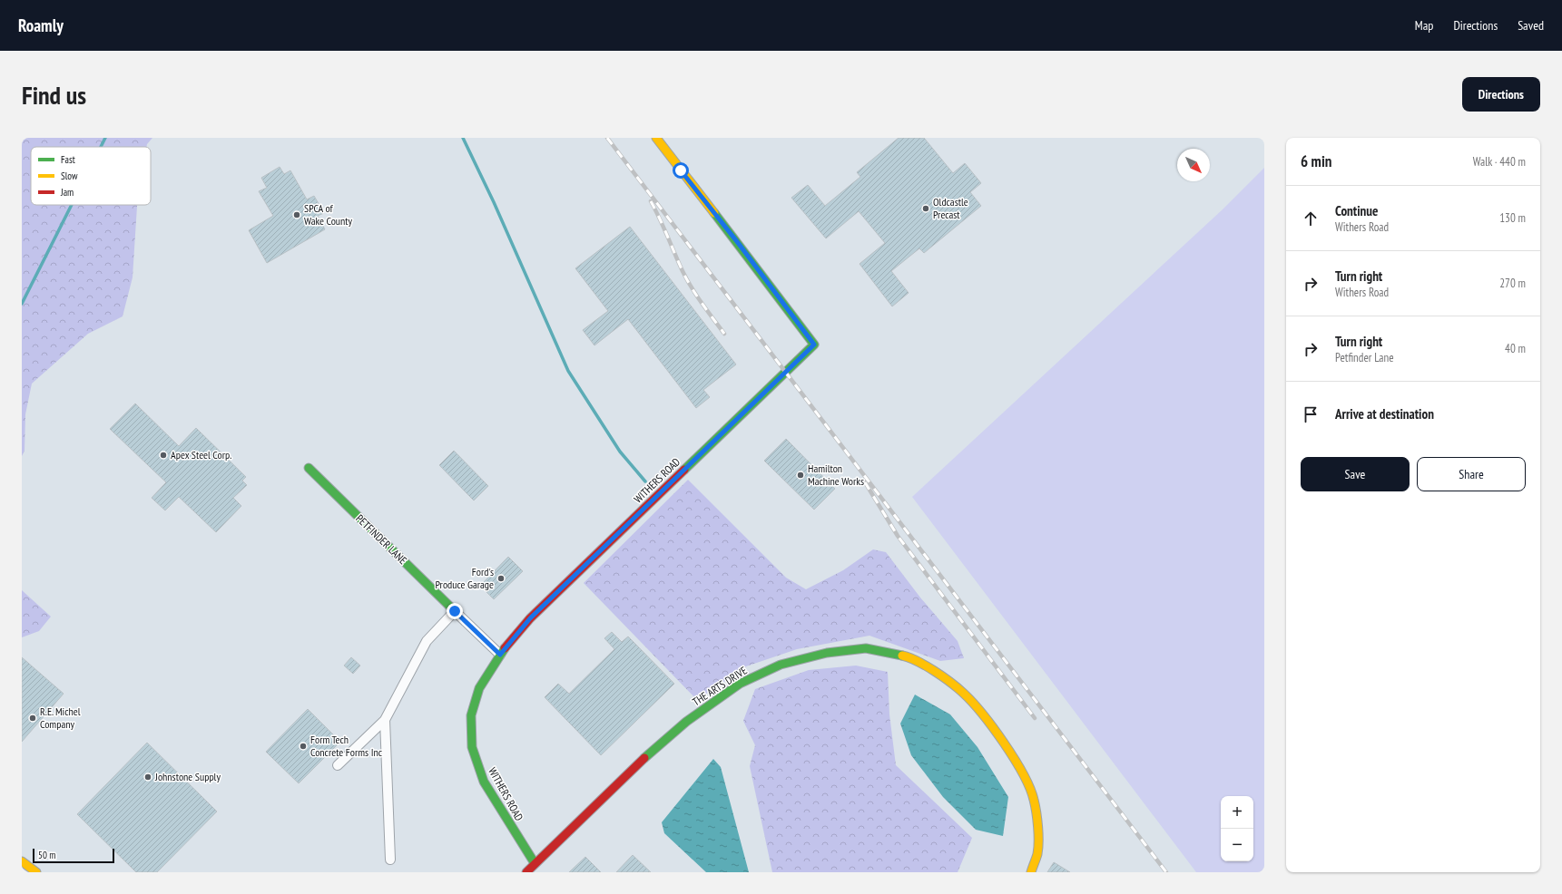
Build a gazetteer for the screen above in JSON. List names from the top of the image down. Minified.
{"streets":{"street":["WITHERS ROAD","PETFINDER LANE","THE ARTS DRIVE"]},"crossings":[["WITHERS ROAD","PETFINDER LANE"],["WITHERS ROAD","THE ARTS DRIVE"]],"places":["Oldcastle Precast","SPCA of Wake County","Apex Steel Corp.","Hamilton Machine Works","Ford's Produce Garage","R.E. Michel Company","Form Tech Concrete Forms Inc","Johnstone Supply"],"legend":["Fast","Slow","Jam"],"scale_bar":"50 m","north":"bottom right","page":{"header":"Roamly","nav":["Map","Directions","Saved"],"buttons":["Directions",["Save","Share"]],"title":"Find us","heading":["6 min","Walk · 440 m"],"list":[["Continue","Withers Road","130 m"],["Turn right","Withers Road","270 m"],["Turn right","Petfinder Lane","40 m"],"Arrive at destination"],"map_buttons":["+","−"],"scale":"50 m"}}
